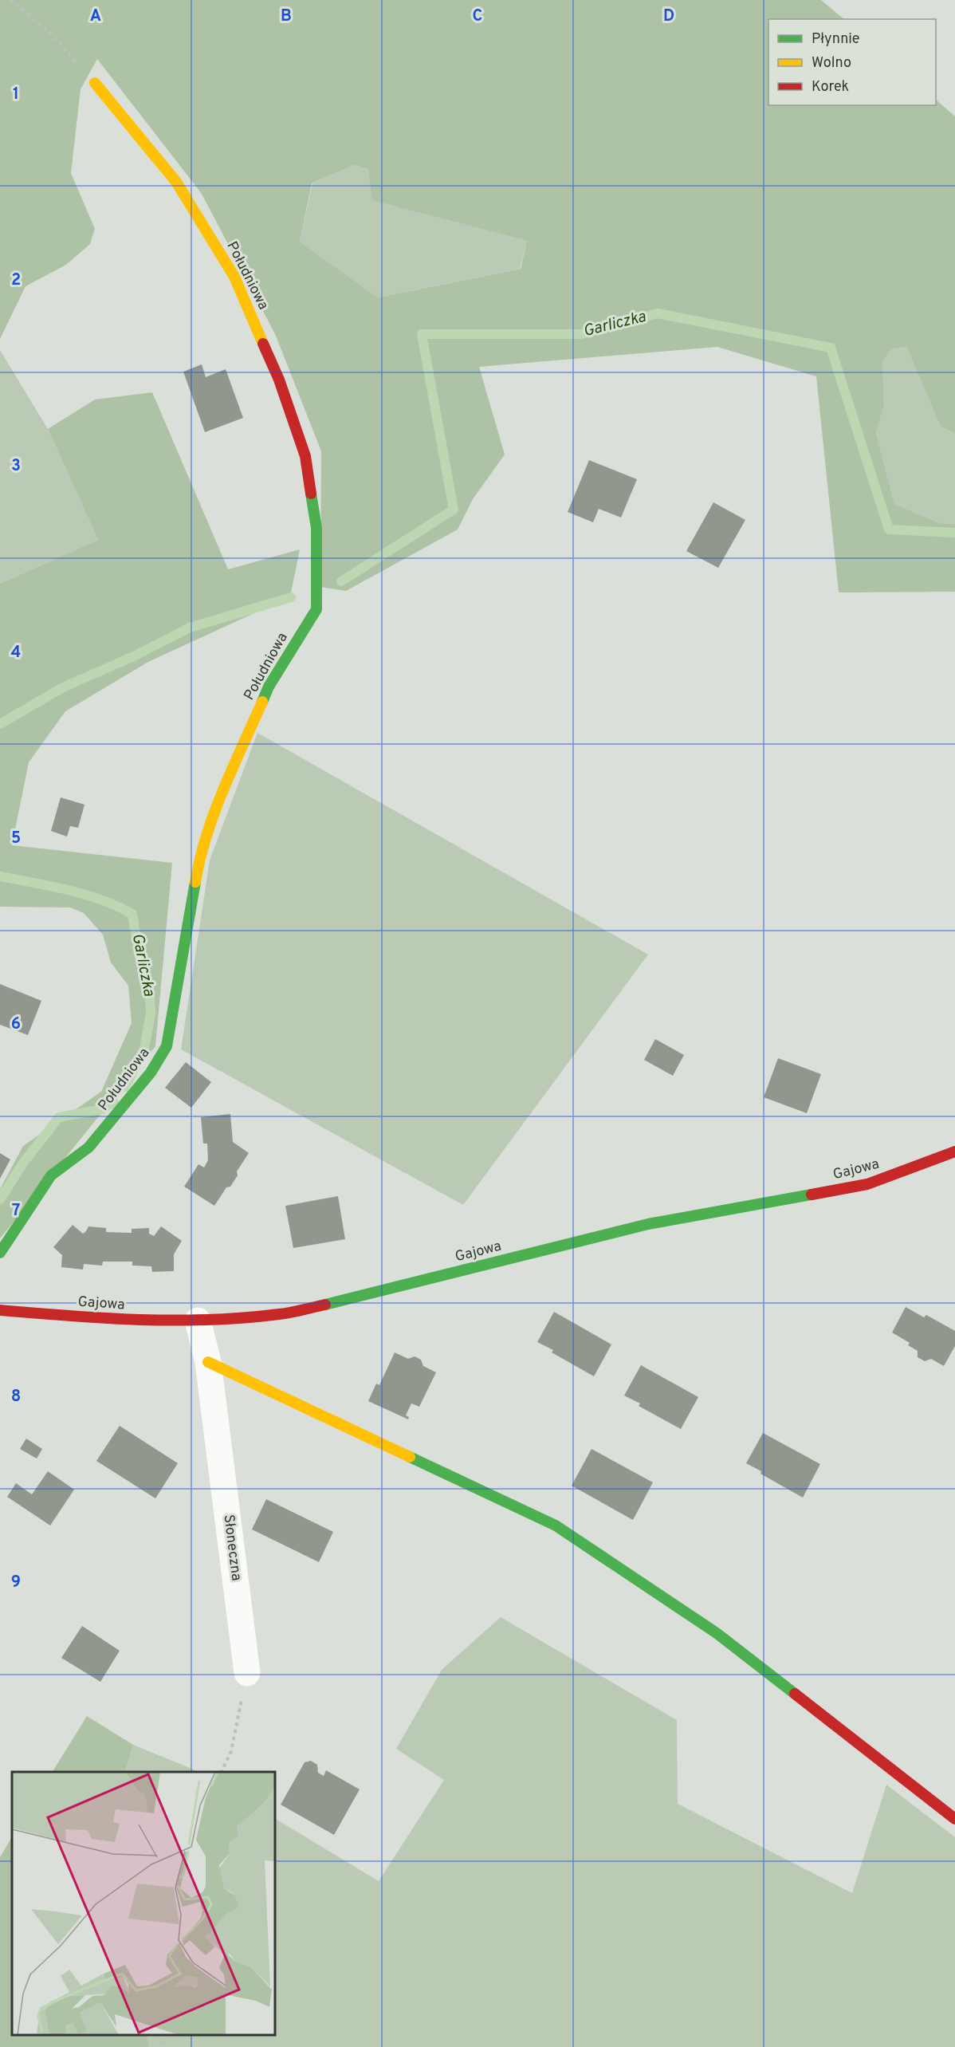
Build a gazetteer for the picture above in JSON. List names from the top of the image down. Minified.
{"streets":{"street":["Południowa","Gajowa","Słoneczna"]},"crossings":[["Gajowa","Słoneczna"]],"water":["Garliczka"],"legend":["Płynnie","Wolno","Korek"],"grid":{"columns":["A","B","C","D"],"rows":["1","2","3","4","5","6","7","8","9"]}}
